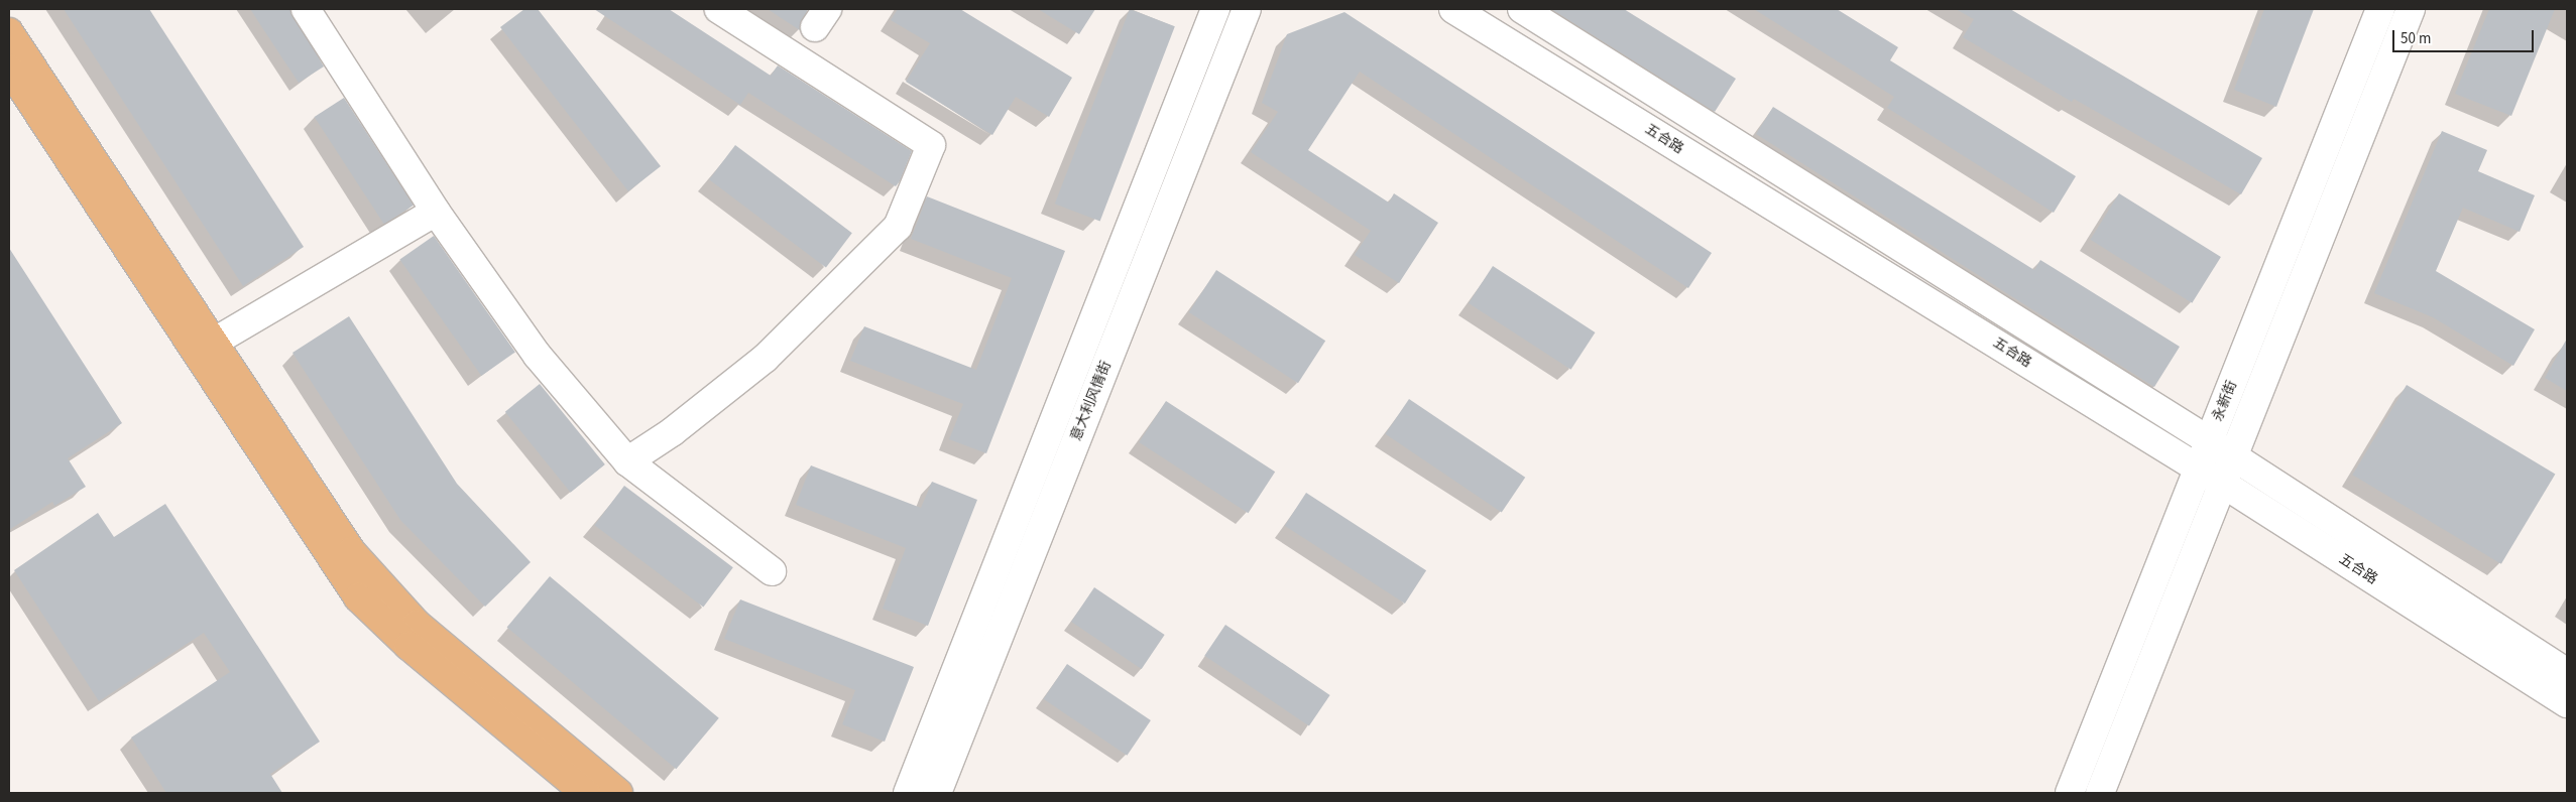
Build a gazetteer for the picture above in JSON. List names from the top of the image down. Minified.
{"streets":{"street":["五合路","意大利风情街","永新街"]},"crossings":[["五合路","永新街"]],"scale_bar":"50 m"}
